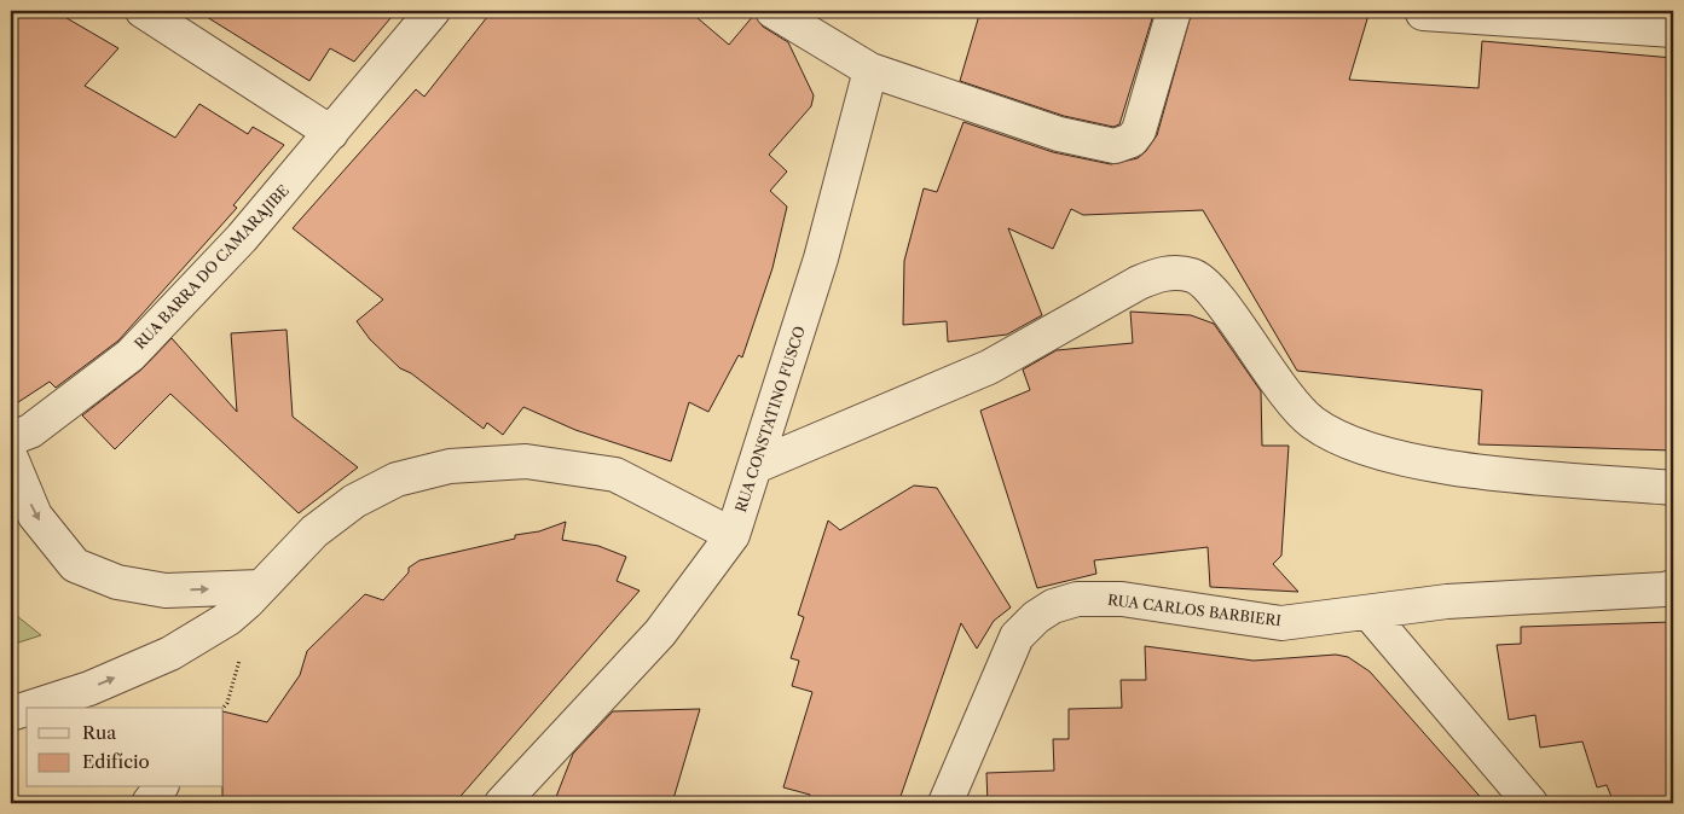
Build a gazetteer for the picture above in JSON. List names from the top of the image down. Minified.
{"streets":{"street":["RUA BARRA DO CAMARAJIBE","RUA CONSTATINO FUSCO","RUA CARLOS BARBIERI"]},"legend":["Rua","Edifício"]}
